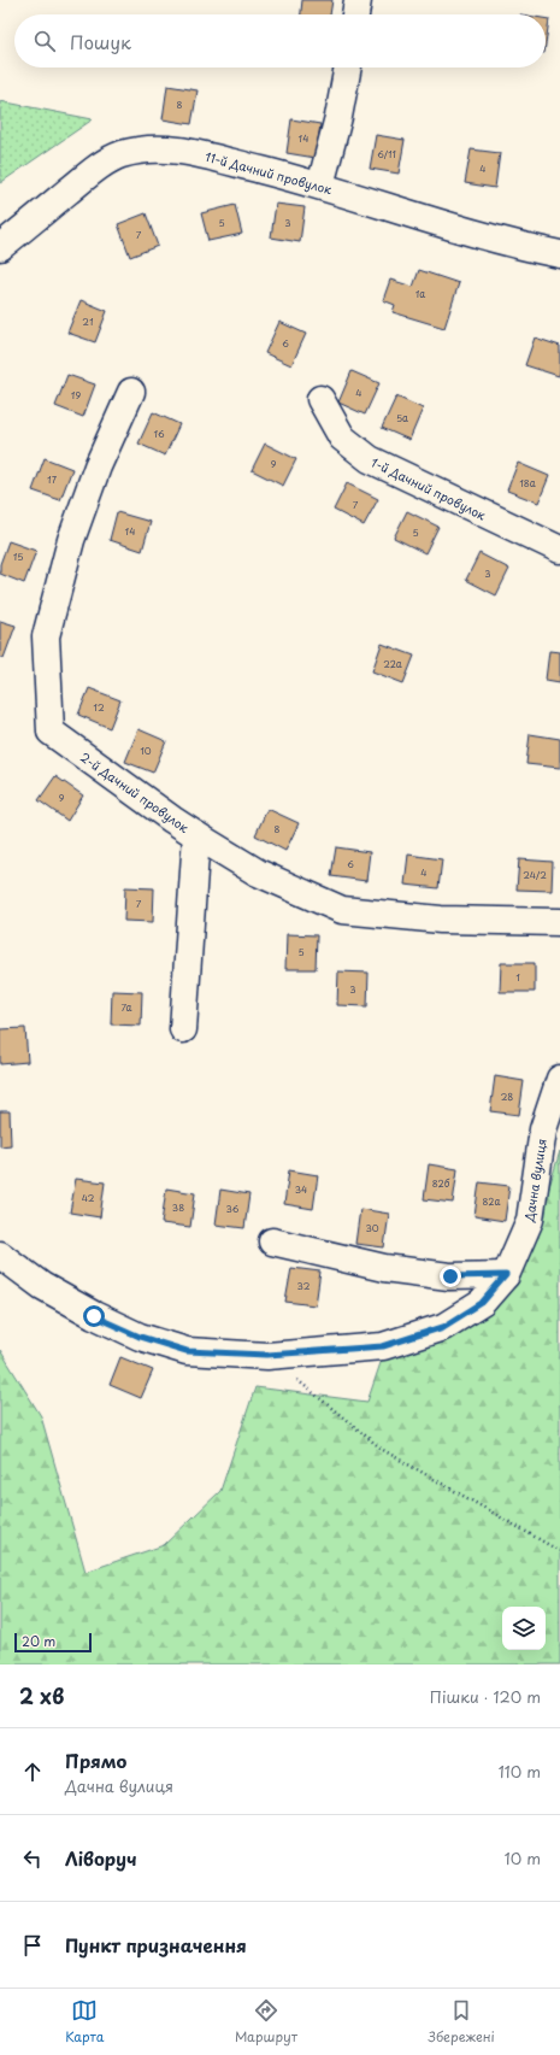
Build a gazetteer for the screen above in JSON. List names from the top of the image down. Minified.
{"streets":{"street":["11-й Дачний провулок","1-й Дачний провулок","2-й Дачний провулок","Дачна вулиця"]},"house_numbers":["8","14","6/11","4","5","3","7","1а","21","6","4","19","5а","16","9","17","18а","7","14","5","15","3","22а","12","10","9","8","6","4","24/2","7","5","1","3","7а","28","82б","34","42","82а","38","36","30","32"],"scale_bar":"20 m","page":{"search":"Пошук","scale":"20 m","heading":["2 хв","Пішки · 120 m"],"list":[["Прямо","Дачна вулиця","110 m"],["Ліворуч","10 m"],"Пункт призначення"],"nav":["Карта","Маршрут","Збережені"]}}
